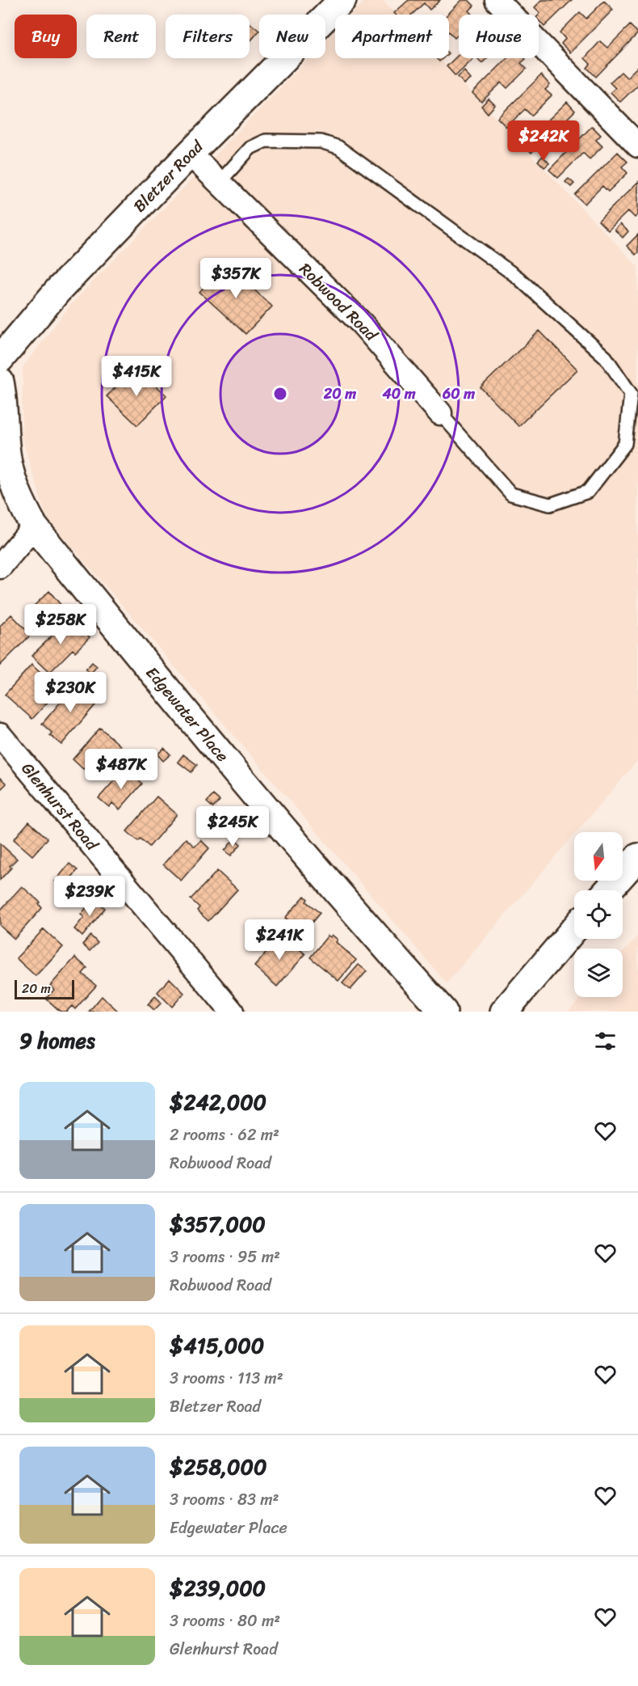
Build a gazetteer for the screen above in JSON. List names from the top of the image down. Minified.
{"streets":{"street":["Bletzer Road","Robwood Road","Edgewater Place","Glenhurst Road"]},"crossings":[["Bletzer Road","Robwood Road"]],"scale_bar":"20 m","north":"bottom","page":{"chip":["Buy","Rent","Filters","New","Apartment","House"],"price":["$242K","$357K","$415K","$258K","$230K","$487K","$245K","$239K","$241K"],"scale":"20 m","heading":"9 homes","list":[{"name":"$242,000","note":"2 rooms · 62 m² · Robwood Road"},{"name":"$357,000","note":"3 rooms · 95 m² · Robwood Road"},{"name":"$415,000","note":"3 rooms · 113 m² · Bletzer Road"},{"name":"$258,000","note":"3 rooms · 83 m² · Edgewater Place"},{"name":"$239,000","note":"3 rooms · 80 m² · Glenhurst Road"}]},"rings":["20 m","40 m","60 m"]}
